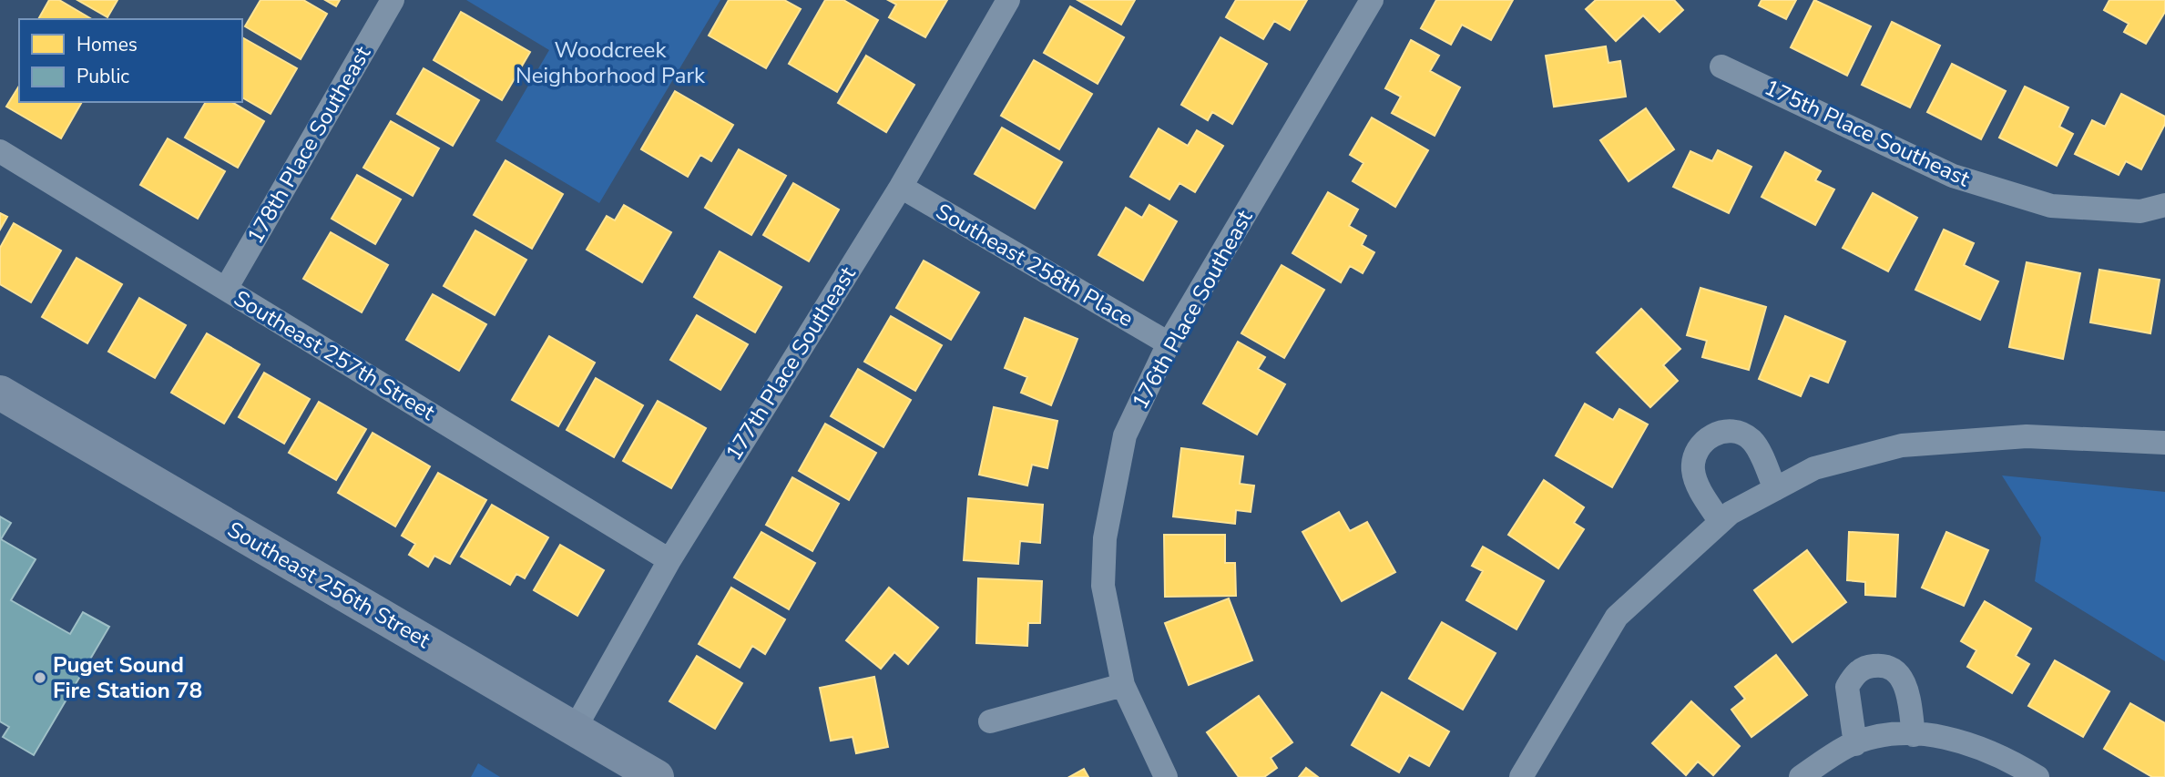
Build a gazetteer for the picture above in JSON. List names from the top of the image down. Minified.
{"streets":{"main road":["Southeast 256th Street"],"street":["175th Place Southeast","178th Place Southeast","Southeast 258th Place","176th Place Southeast","Southeast 257th Street","177th Place Southeast"]},"crossings":[["178th Place Southeast","Southeast 257th Street"],["Southeast 258th Place","176th Place Southeast"],["Southeast 258th Place","177th Place Southeast"],["Southeast 257th Street","177th Place Southeast"],["177th Place Southeast","Southeast 256th Street"]],"parks":["Woodcreek Neighborhood Park"],"places":["Puget Sound Fire Station 78"],"legend":["Homes","Public"]}
